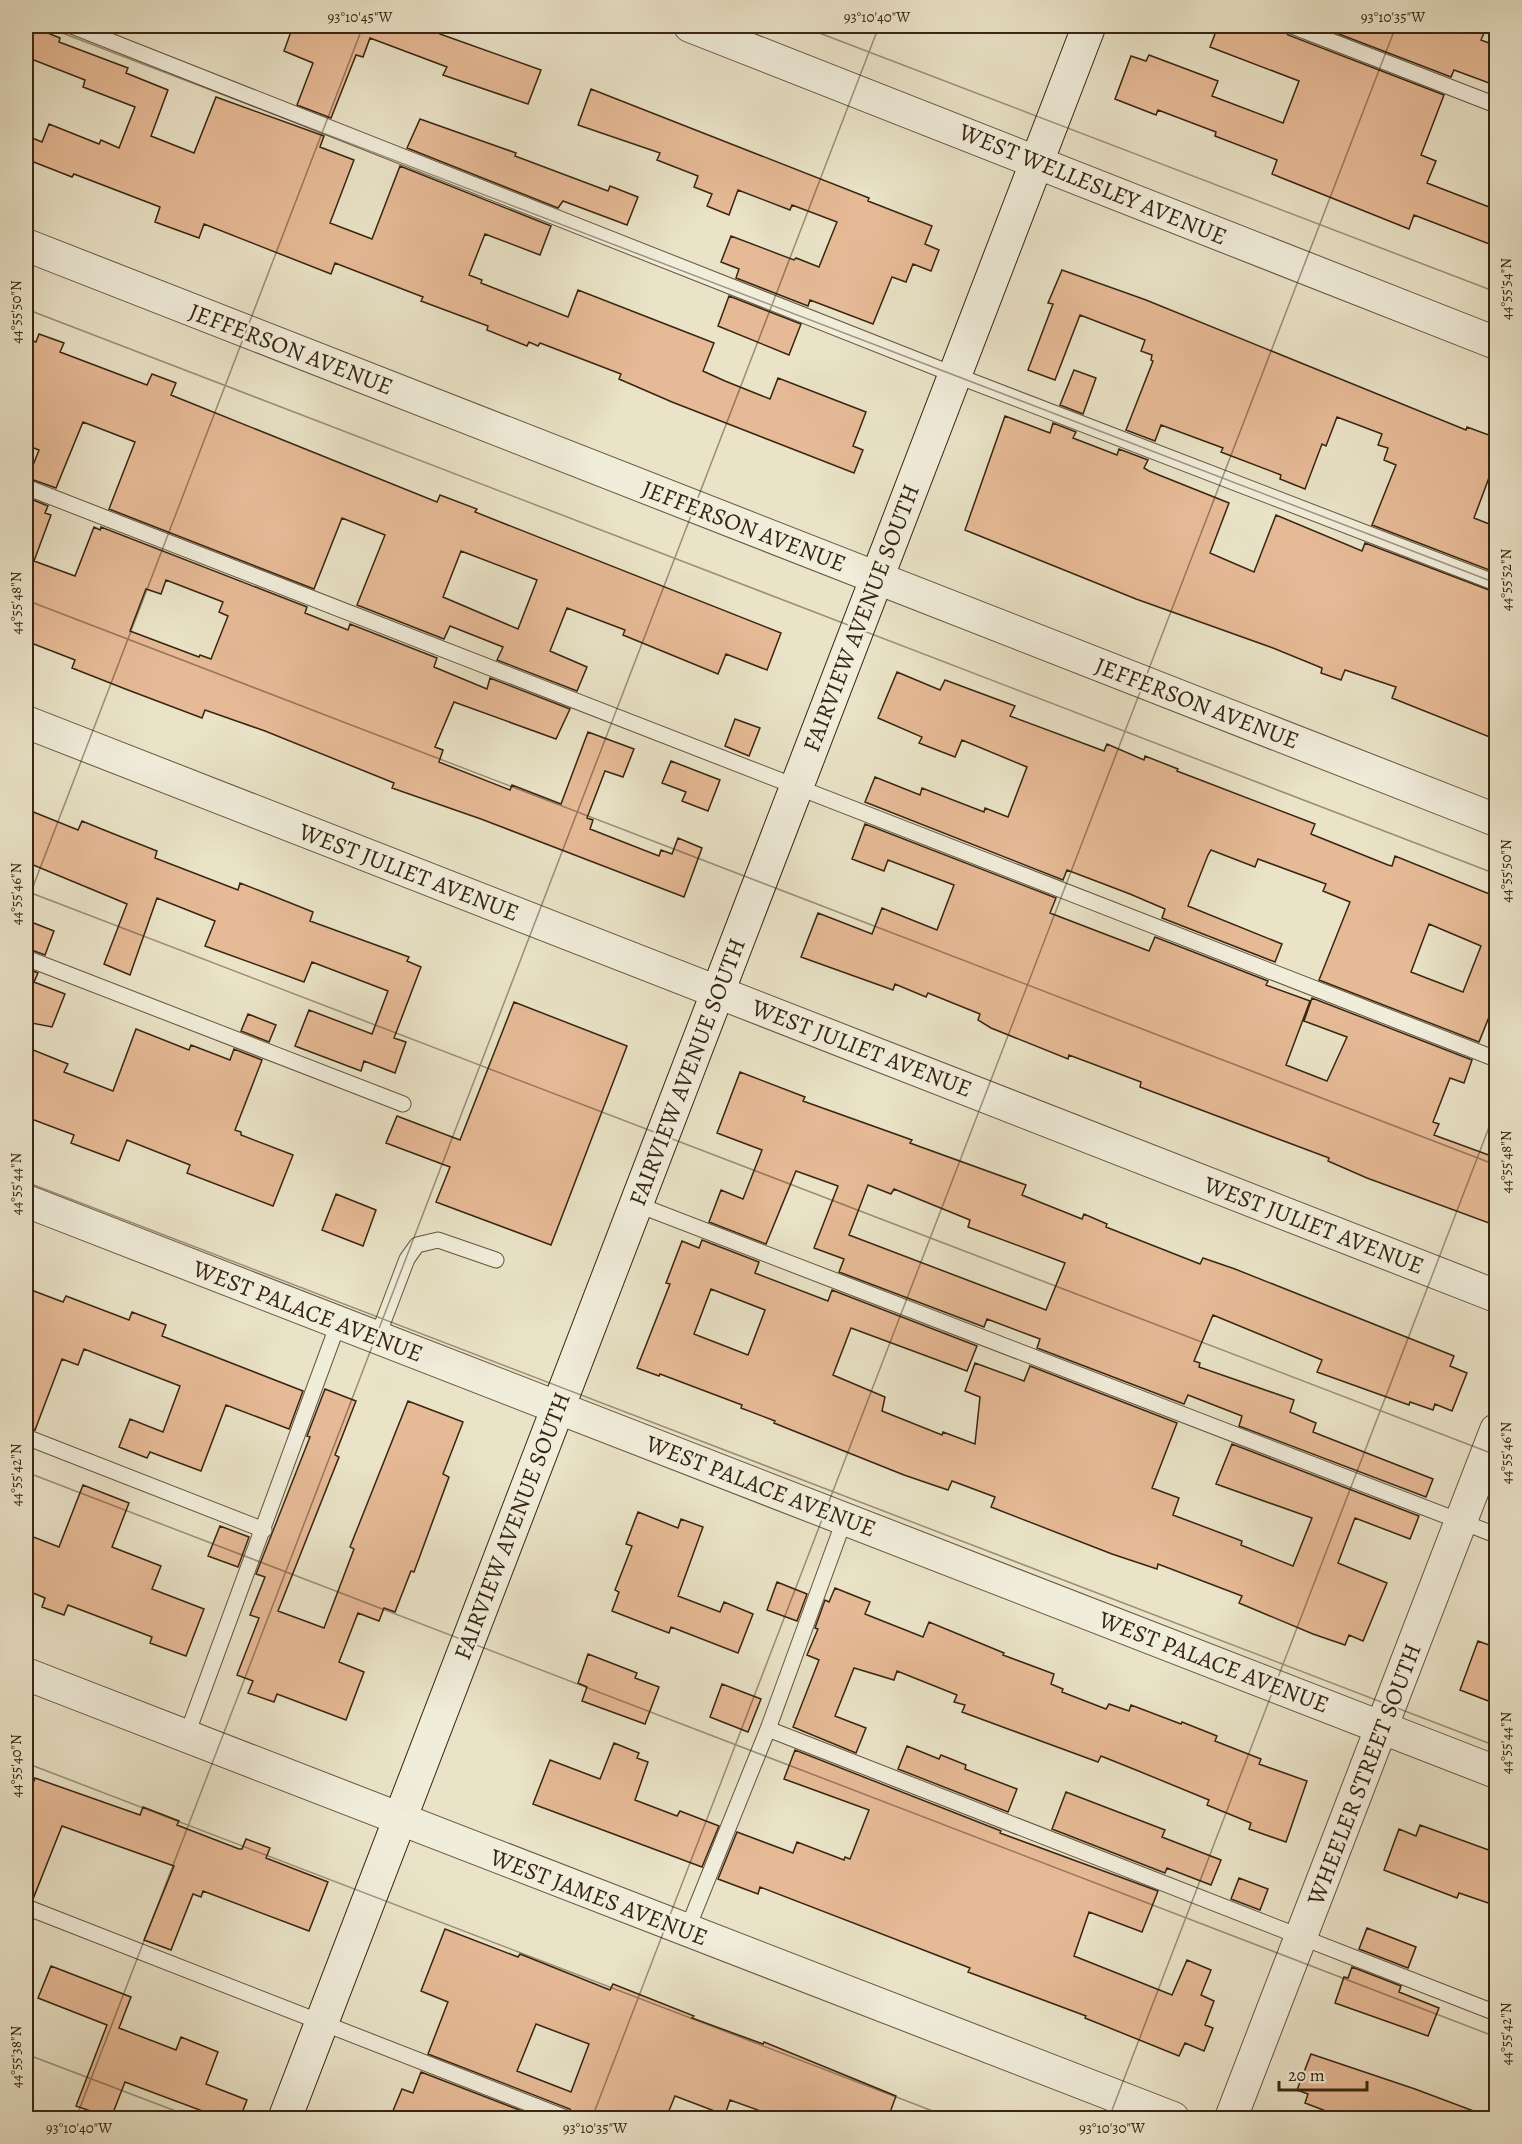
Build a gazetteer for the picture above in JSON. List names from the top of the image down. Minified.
{"streets":{"street":["WEST WELLESLEY AVENUE","JEFFERSON AVENUE","FAIRVIEW AVENUE SOUTH","WEST JULIET AVENUE","WEST PALACE AVENUE","WHEELER STREET SOUTH","WEST JAMES AVENUE"]},"crossings":[["WEST WELLESLEY AVENUE","FAIRVIEW AVENUE SOUTH"],["JEFFERSON AVENUE","FAIRVIEW AVENUE SOUTH"],["FAIRVIEW AVENUE SOUTH","WEST JULIET AVENUE"],["FAIRVIEW AVENUE SOUTH","WEST PALACE AVENUE"],["FAIRVIEW AVENUE SOUTH","WEST JAMES AVENUE"],["WEST PALACE AVENUE","WHEELER STREET SOUTH"]],"scale_bar":"20 m","coordinates":["93°10'45\"W","93°10'40\"W","93°10'35\"W","44°55'54\"N","44°55'50\"N","44°55'52\"N","44°55'48\"N","44°55'46\"N","44°55'44\"N","44°55'42\"N","44°55'40\"N","44°55'38\"N","93°10'30\"W"]}
